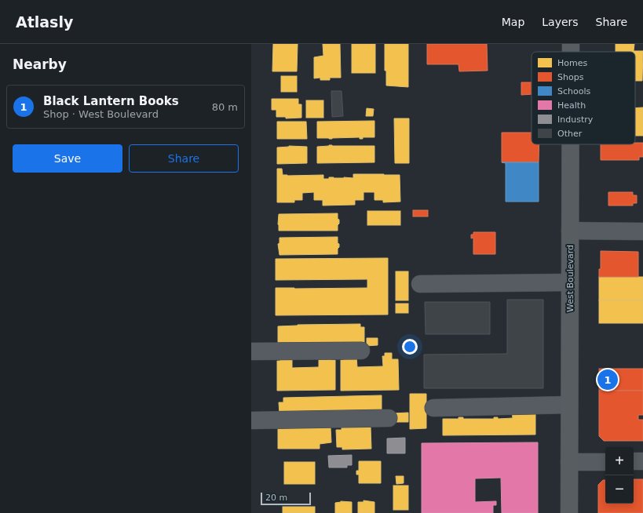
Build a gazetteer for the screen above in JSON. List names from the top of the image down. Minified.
{"streets":{"main road":["West Boulevard"]},"legend":["Homes","Shops","Schools","Health","Industry","Other"],"scale_bar":"20 m","page":{"header":"Atlasly","nav":["Map","Layers","Share"],"heading":"Nearby","list":[{"mark":"1","name":"Black Lantern Books","note":"Shop · West Boulevard","value":"80 m"}],"buttons":["Save","Share"],"pins":"1","map_buttons":["+","−"],"scale":"20 m"}}
